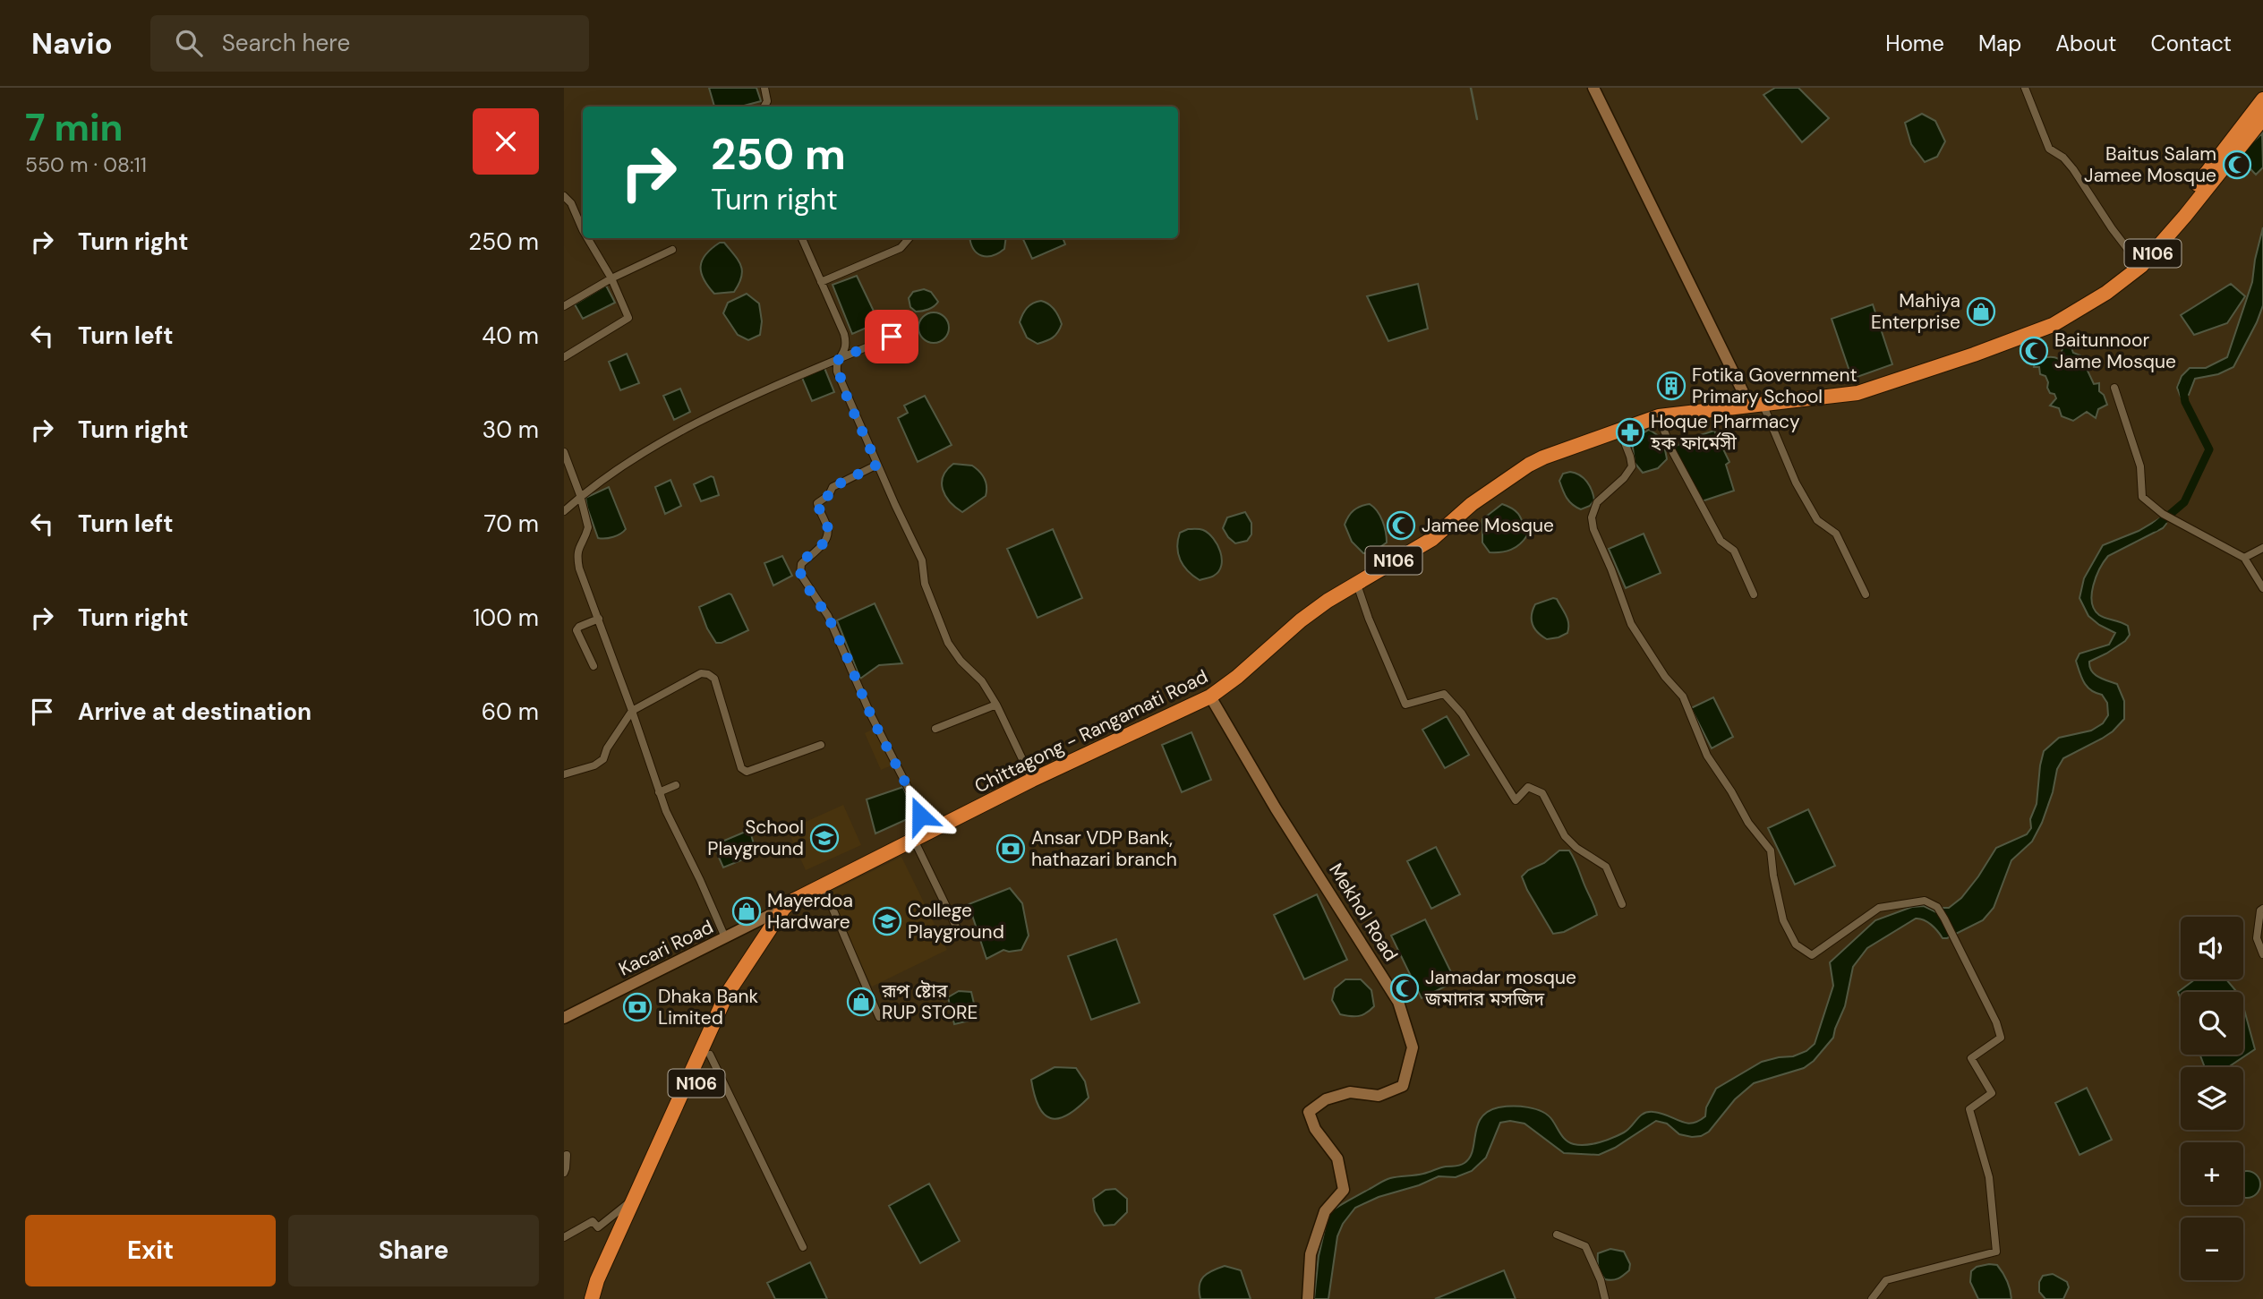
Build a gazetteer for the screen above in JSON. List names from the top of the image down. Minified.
{"streets":{"highway":["N106","Chittagong - Rangamati Road"],"street":["Mekhol Road","Kacari Road"]},"crossings":[["N106","Chittagong - Rangamati Road"],["Chittagong - Rangamati Road","Mekhol Road"],["Chittagong - Rangamati Road","Kacari Road"]],"places":{"mosque":["Baitus Salam Jamee Mosque","Baitunnoor Jame Mosque","Jamee Mosque","Jamadar mosque জমাদার মসজিদ"],"shop":["Mahiya Enterprise","Mayerdoa Hardware","রূপ ষ্টোর RUP STORE"],"building":["Fotika Government Primary School"],"pharmacy":["Hoque Pharmacy হক ফার্মেসী"],"school or university":["School Playground","College Playground"],"bank":["Ansar VDP Bank, hathazari branch","Dhaka Bank Limited"]},"page":{"header":"Navio","search":"Search here","nav":["Home","Map","About","Contact"],"heading":["7 min","550 m · 08:11"],"turn":["250 m","Turn right"],"list":[{"name":"Turn right","value":"250 m"},{"name":"Turn left","value":"40 m"},{"name":"Turn right","value":"30 m"},{"name":"Turn left","value":"70 m"},{"name":"Turn right","value":"100 m"},{"name":"Arrive at destination","value":"60 m"}],"map_buttons":["+","−"],"buttons":["Exit","Share"]}}
